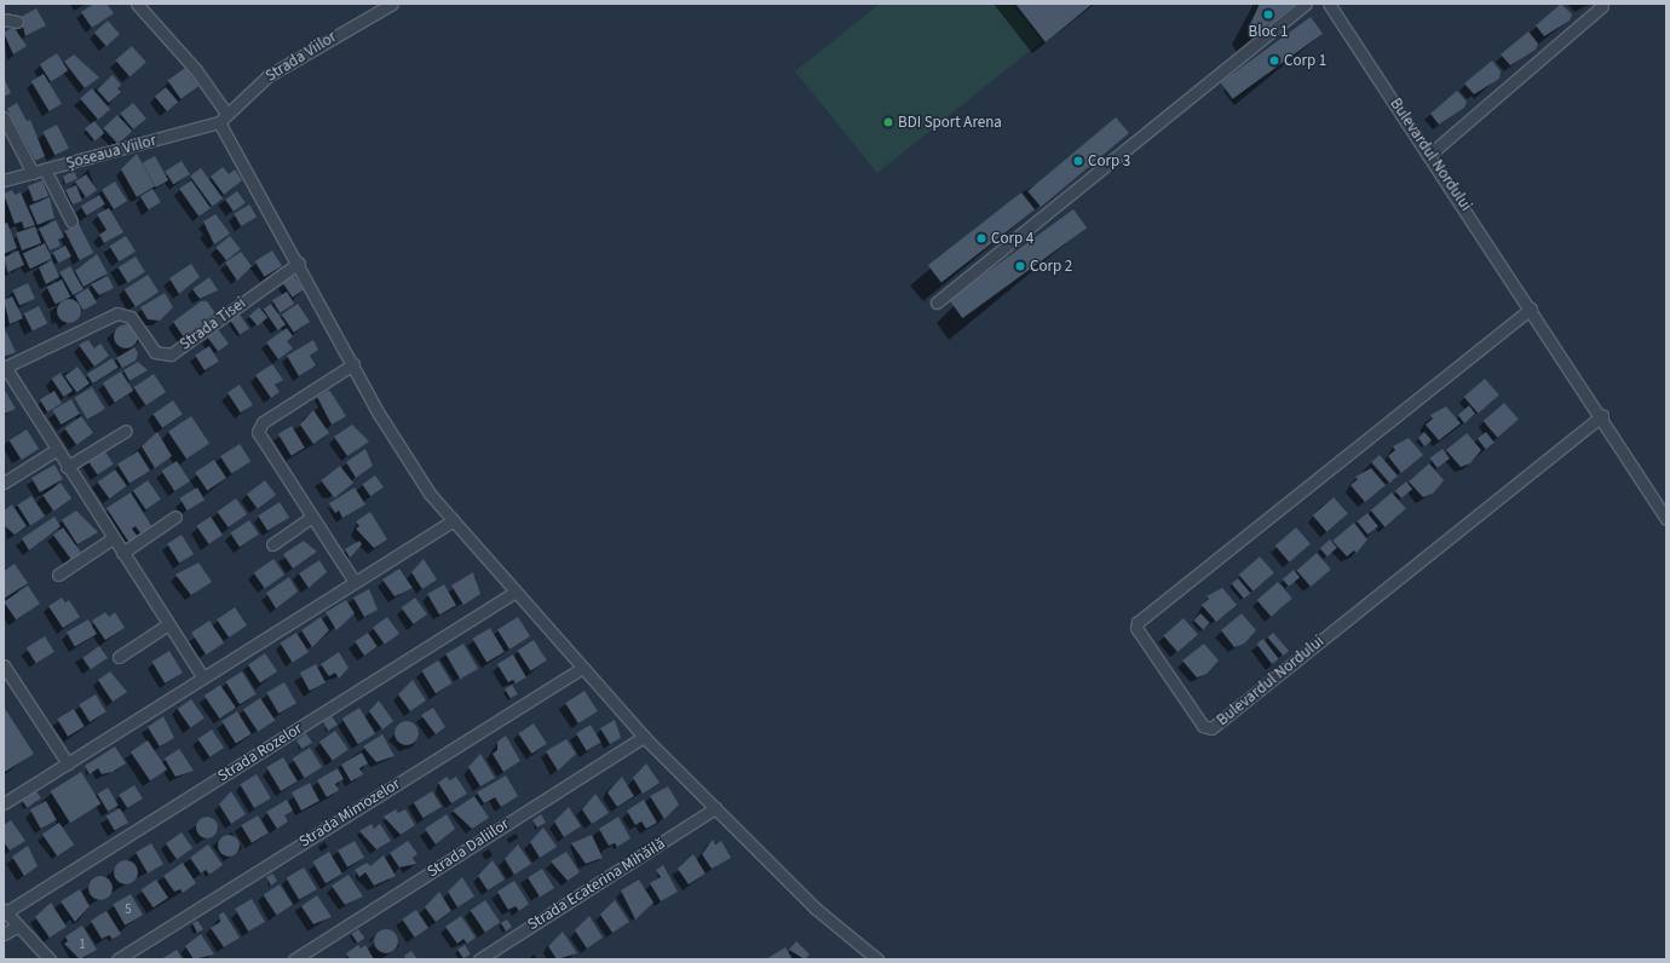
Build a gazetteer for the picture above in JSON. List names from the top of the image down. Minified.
{"streets":{"street":["Strada Viilor","Șoseaua Viilor","Bulevardul Nordului","Strada Tisei","Strada Rozelor","Strada Mimozelor","Strada Daliilor","Strada Ecaterina Mihăilă"]},"crossings":[["Strada Viilor","Șoseaua Viilor"]],"places":["Bloc 1","Corp 1","BDI Sport Arena","Corp 3","Corp 4","Corp 2"],"house_numbers":["5","1"]}
